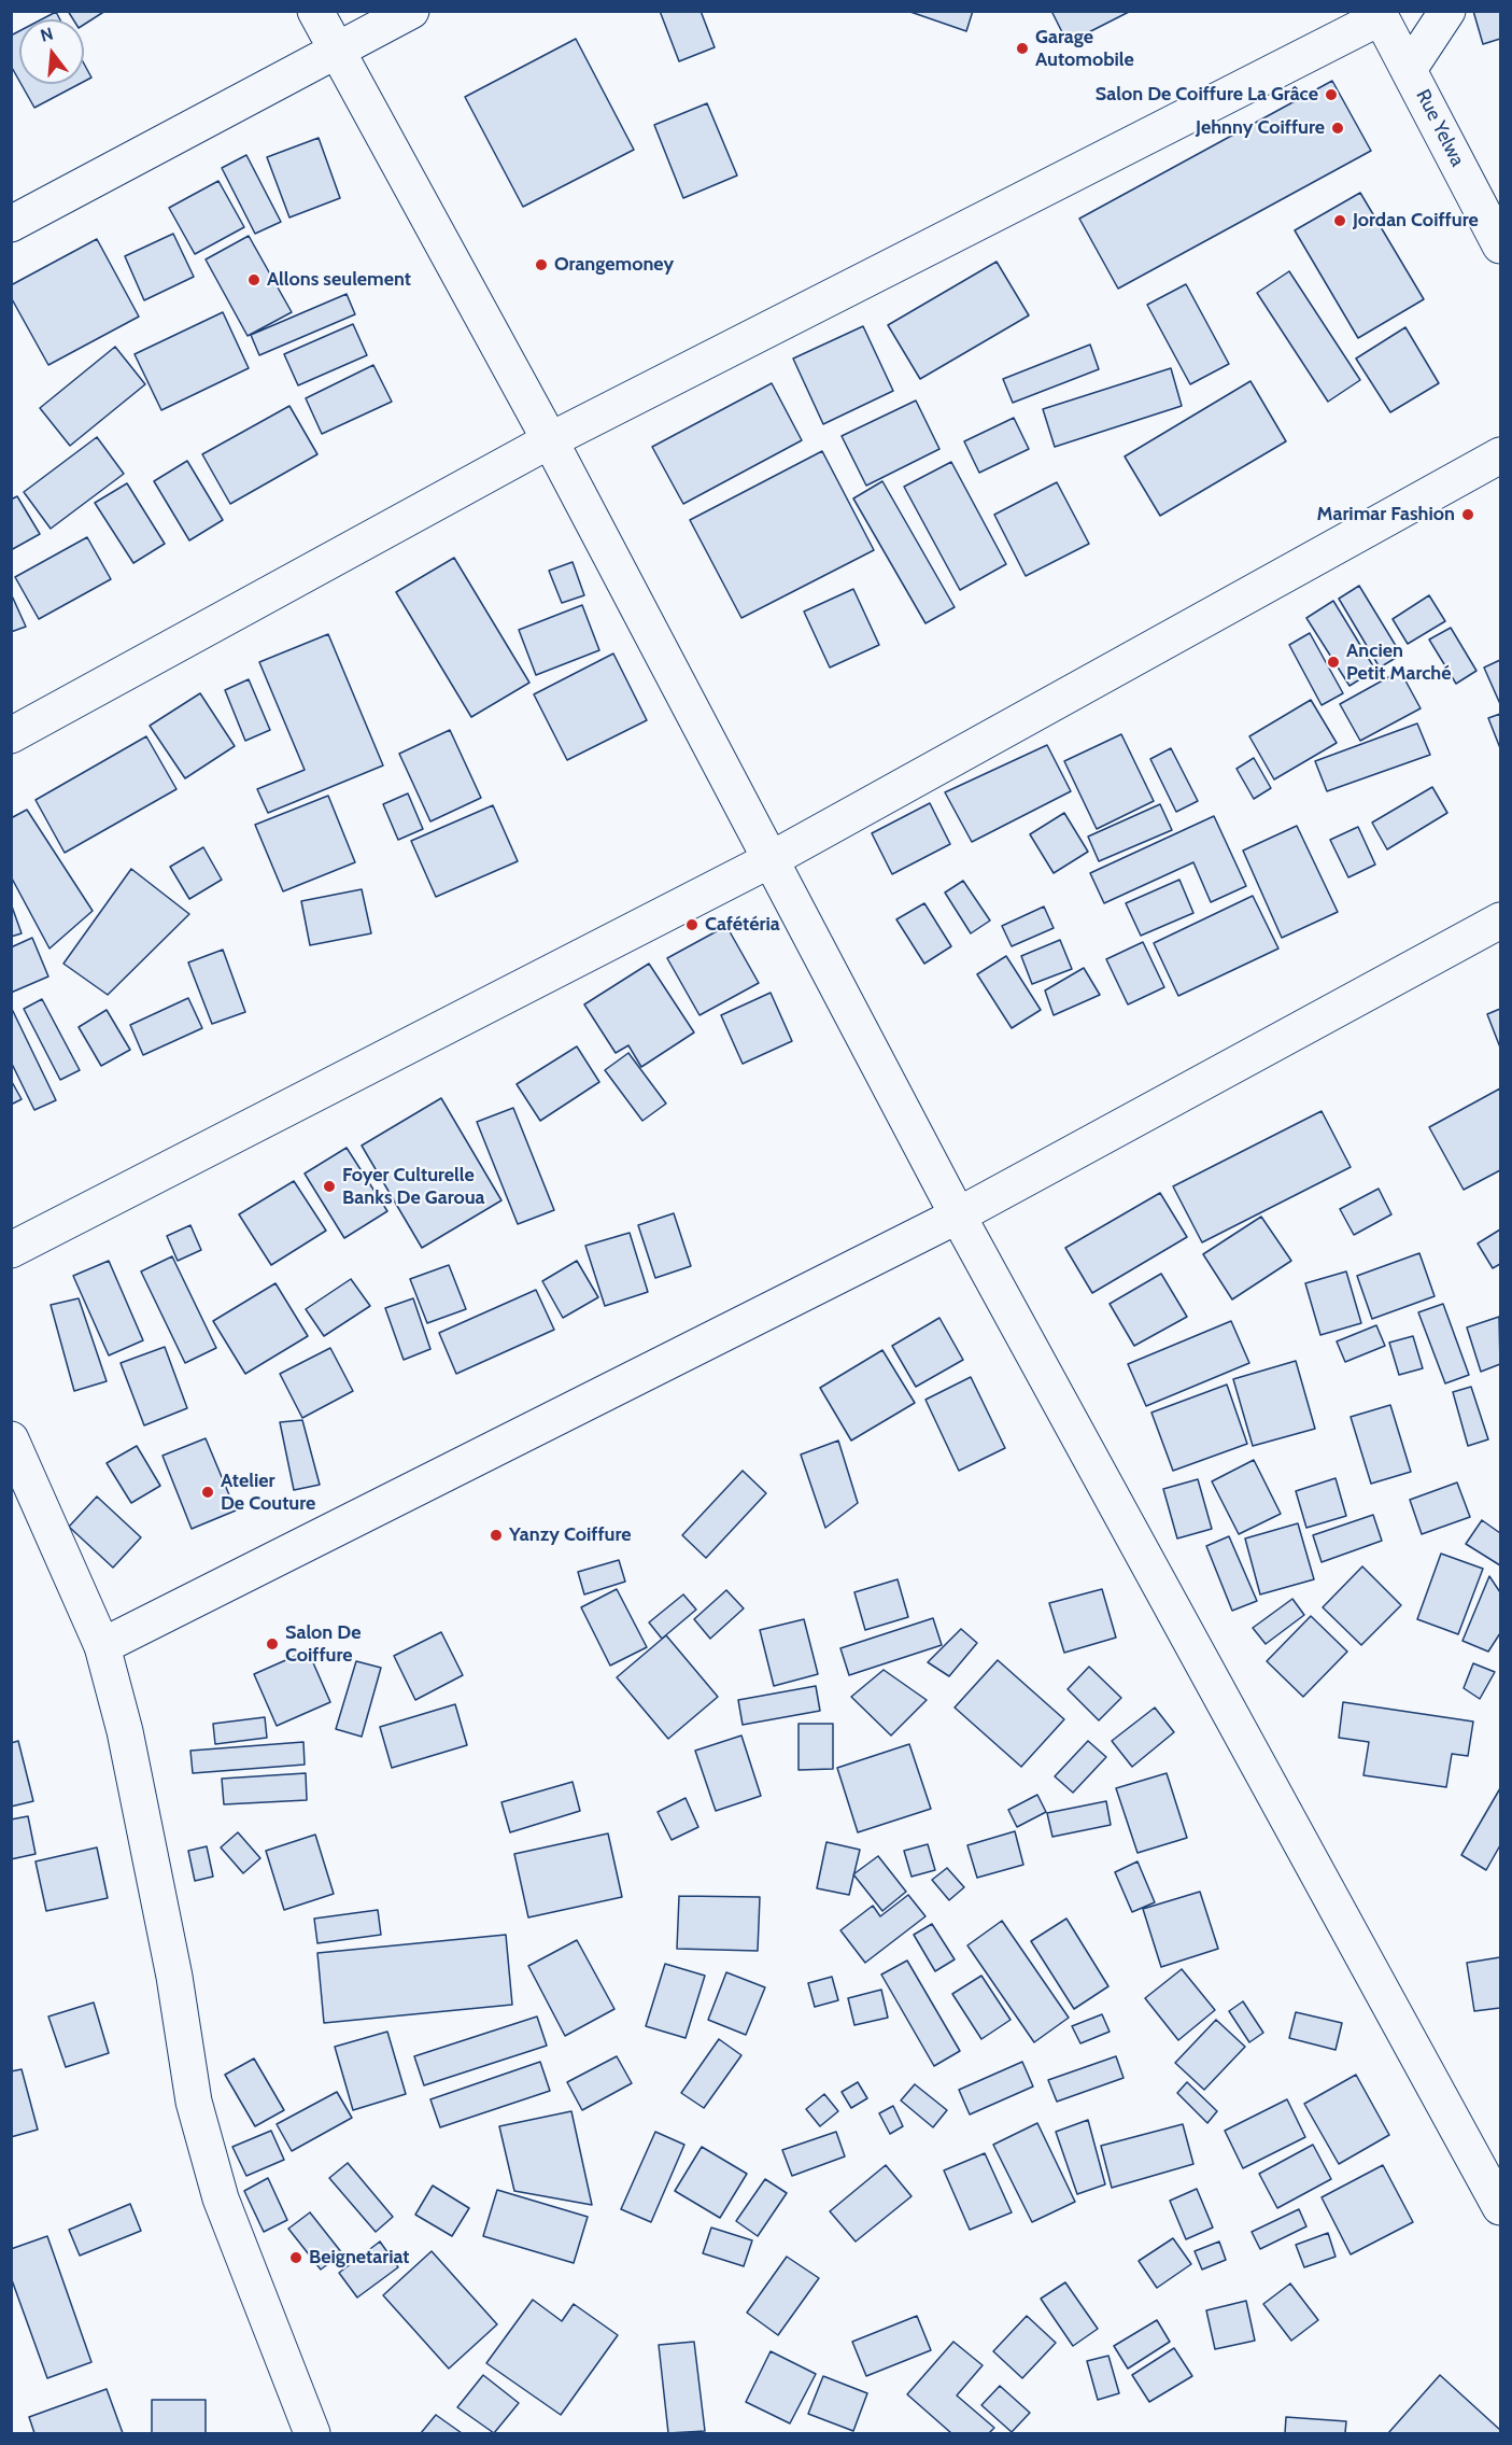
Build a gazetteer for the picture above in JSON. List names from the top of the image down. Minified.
{"streets":{"street":["Rue Yelwa"]},"places":["Garage Automobile","Salon De Coiffure La Grâce","Jehnny Coiffure","Jordan Coiffure","Orangemoney","Allons seulement","Marimar Fashion","Ancien Petit Marché","Cafétéria","Foyer Culturelle Banks De Garoua","Atelier De Couture","Yanzy Coiffure","Salon De Coiffure","Beignetariat"],"north":"top"}
